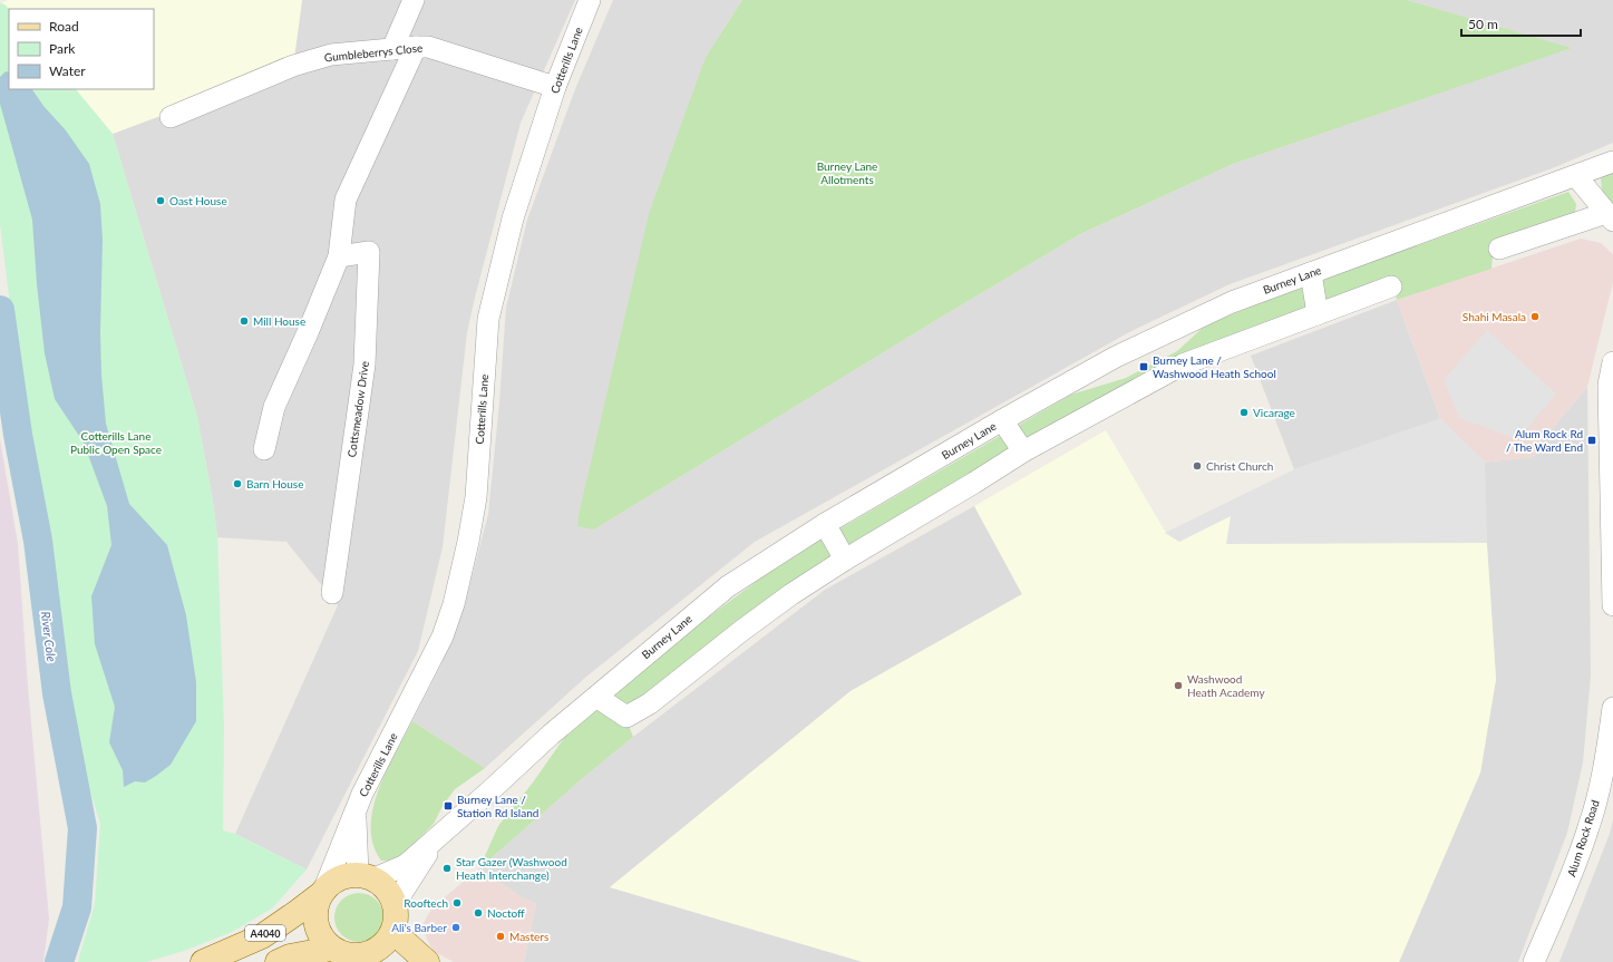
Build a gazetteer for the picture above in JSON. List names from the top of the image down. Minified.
{"streets":{"main road":["A4040"],"street":["Gumbleberrys Close","Cotterills Lane","Burney Lane","Cottsmeadow Drive","Alum Rock Road"]},"crossings":[["Gumbleberrys Close","Cotterills Lane"],["Cotterills Lane","Burney Lane"],["Cotterills Lane","A4040"],["Burney Lane","A4040"]],"water":["River Cole"],"parks":["Burney Lane Allotments","Cotterills Lane Public Open Space"],"places":{"other":["Oast House","Shahi Masala","Mill House","Vicarage","Christ Church","Barn House","Washwood Heath Academy","Star Gazer (Washwood Heath Interchange)","Rooftech","Noctoff","Ali's Barber","Masters"],"transit":["Burney Lane / Washwood Heath School","Alum Rock Rd / The Ward End","Burney Lane / Station Rd Island"]},"legend":["Road","Park","Water"],"scale_bar":"50 m"}
